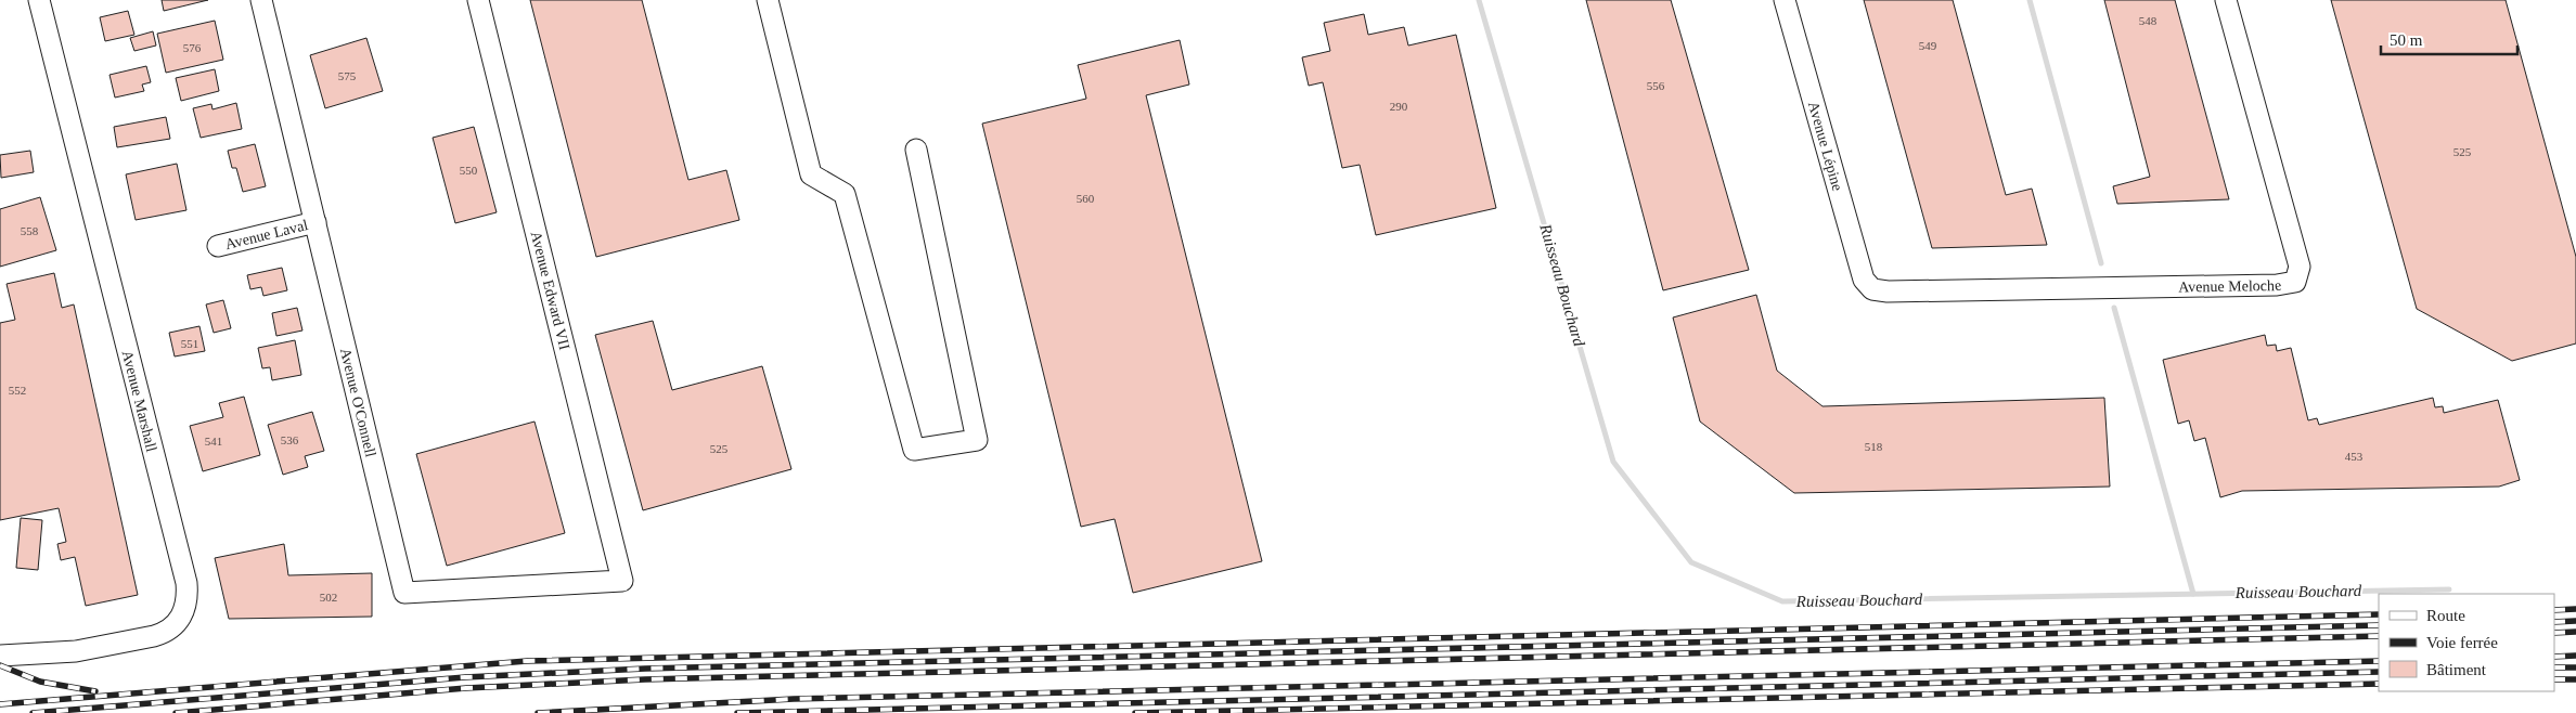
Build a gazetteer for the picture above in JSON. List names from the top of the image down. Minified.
{"streets":{"street":["Avenue Lépine","Avenue Laval","Avenue Meloche","Avenue Edward VII","Avenue Marshall","Avenue O'Connell"]},"crossings":[["Avenue Lépine","Avenue Meloche"],["Avenue Laval","Avenue O'Connell"],["Avenue Edward VII","Avenue O'Connell"]],"water":["Ruisseau Bouchard"],"house_numbers":["548","549","576","575","556","290","525","550","560","558","551","552","536","541","518","525","453","502"],"legend":["Route","Voie ferrée","Bâtiment"],"scale_bar":"50 m"}
